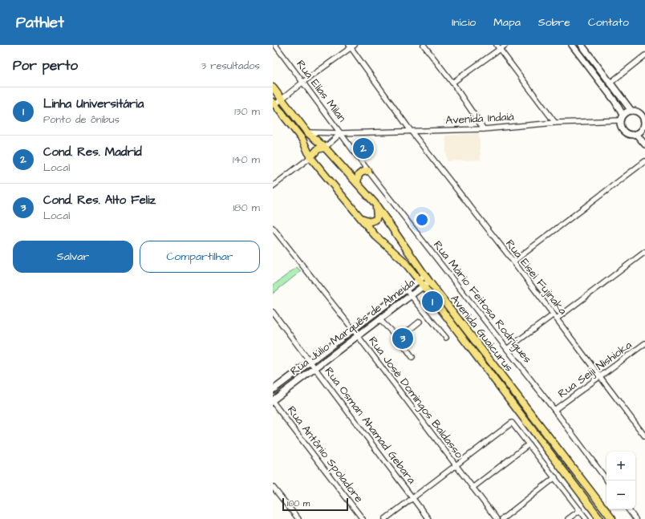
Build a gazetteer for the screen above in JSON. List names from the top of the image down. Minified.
{"streets":{"main road":["Avenida Guaicurus"],"street":["Rua Elías Milan","Avenida Indaiá","Rua Eisei Fujinaka","Rua Mário Feitosa Rodrigues","Rua Júlio Marquês de Almeida","Rua Seiji Nishioka","Rua José Domingos Baldasso","Rua Osman Ahamad Gebara","Rua Antônio Spoladore"]},"crossings":[["Rua Elías Milan","Avenida Indaiá"],["Rua Elías Milan","Rua Mário Feitosa Rodrigues"],["Avenida Indaiá","Rua Eisei Fujinaka"],["Avenida Indaiá","Rua Mário Feitosa Rodrigues"],["Avenida Indaiá","Avenida Guaicurus"],["Rua Eisei Fujinaka","Rua Seiji Nishioka"],["Rua Mário Feitosa Rodrigues","Rua Seiji Nishioka"],["Rua Júlio Marquês de Almeida","Avenida Guaicurus"],["Rua Júlio Marquês de Almeida","Rua José Domingos Baldasso"],["Rua Júlio Marquês de Almeida","Rua Osman Ahamad Gebara"],["Rua Júlio Marquês de Almeida","Rua Antônio Spoladore"]],"scale_bar":"100 m","page":{"header":"Pathlet","nav":["Início","Mapa","Sobre","Contato"],"heading":["Por perto","3 resultados"],"list":[{"mark":"1","name":"Linha Universitária","note":"Ponto de ônibus","value":"130 m"},{"mark":"2","name":"Cond. Res. Madrid","note":"Local","value":"140 m"},{"mark":"3","name":"Cond. Res. Alto Feliz","note":"Local","value":"180 m"}],"pins":["2","1","3"],"buttons":["Salvar","Compartilhar"],"map_buttons":["+","−"],"scale":"100 m"}}
